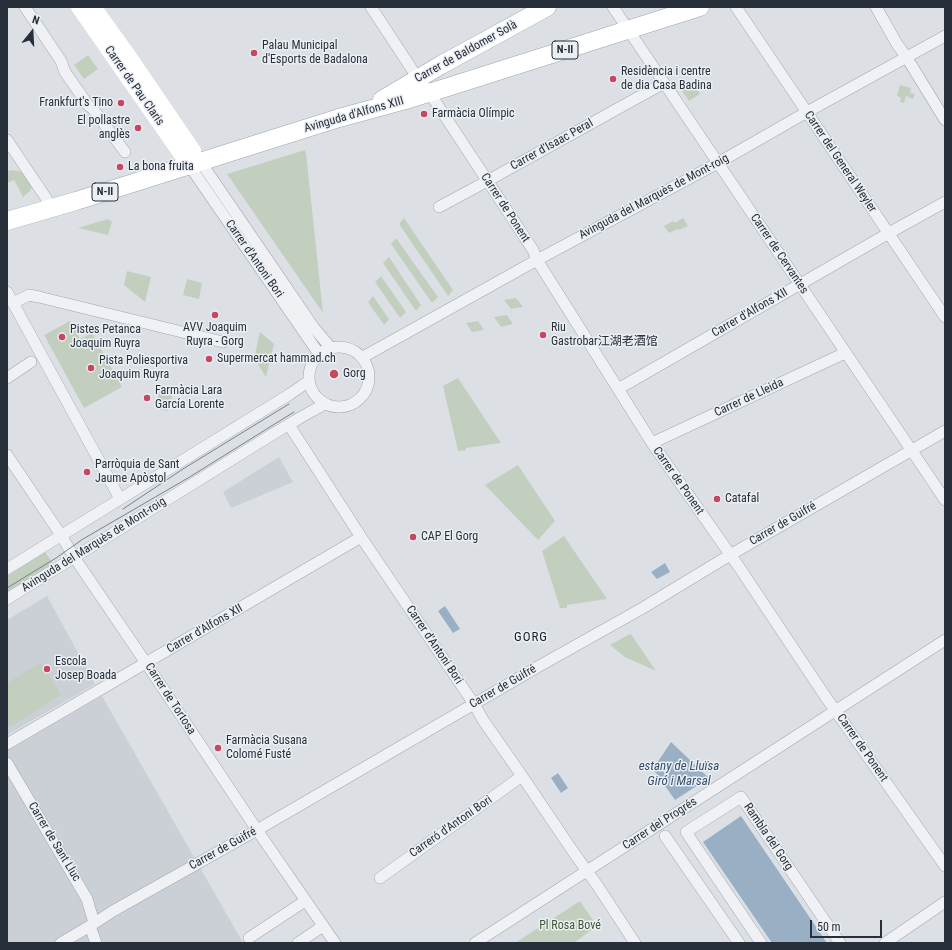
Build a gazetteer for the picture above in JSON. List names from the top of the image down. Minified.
{"streets":{"main road":["N-II","Carrer de Baldomer Solà","Avinguda d'Alfons XIII"],"street":["Carrer de Pau Claris","Carrer d'Isaac Peral","Carrer del General Weyler","Avinguda del Marquès de Mont-roig","Carrer de Ponent","Carrer de Cervantes","Carrer d'Antoni Bori","Carrer d'Alfons XII","Carrer de Lleida","Carrer de Guifré","Carrer de Tortosa","Carrer del Progrés","Carreró d'Antoni Bori","Rambla del Gorg","Carrer de Sant Lluc"]},"crossings":[["Carrer de Baldomer Solà","Avinguda d'Alfons XIII"],["Carrer de Baldomer Solà","Carrer de Ponent"],["Carrer de Pau Claris","Avinguda d'Alfons XIII"],["Carrer de Pau Claris","Carrer d'Antoni Bori"],["Avinguda d'Alfons XIII","Carrer de Ponent"],["Avinguda d'Alfons XIII","Carrer de Cervantes"],["Avinguda d'Alfons XIII","Carrer d'Antoni Bori"],["Carrer d'Isaac Peral","Carrer de Ponent"],["Carrer d'Isaac Peral","Carrer de Cervantes"],["Carrer del General Weyler","Avinguda del Marquès de Mont-roig"],["Carrer del General Weyler","Carrer d'Alfons XII"],["Avinguda del Marquès de Mont-roig","Carrer de Ponent"],["Avinguda del Marquès de Mont-roig","Carrer de Cervantes"],["Avinguda del Marquès de Mont-roig","Carrer d'Antoni Bori"],["Avinguda del Marquès de Mont-roig","Carrer de Tortosa"],["Carrer de Ponent","Carrer d'Alfons XII"],["Carrer de Ponent","Carrer de Lleida"],["Carrer de Ponent","Carrer de Guifré"],["Carrer de Ponent","Carrer del Progrés"],["Carrer de Cervantes","Carrer d'Alfons XII"],["Carrer de Cervantes","Carrer de Lleida"],["Carrer de Cervantes","Carrer de Guifré"],["Carrer d'Antoni Bori","Carrer d'Alfons XII"],["Carrer d'Antoni Bori","Carrer de Guifré"],["Carrer d'Antoni Bori","Carrer del Progrés"],["Carrer d'Antoni Bori","Carreró d'Antoni Bori"],["Carrer d'Alfons XII","Carrer de Tortosa"],["Carrer de Guifré","Carrer de Tortosa"],["Carrer de Guifré","Carrer de Sant Lluc"]],"districts":["GORG"],"water":["estany de Lluïsa Giró i Marsal"],"parks":["Pl Rosa Bové"],"places":["Palau Municipal d'Esports de Badalona","Residència i centre de dia Casa Badina","Frankfurt's Tino","Farmàcia Olímpic","El pollastre anglès","La bona fruita","AVV Joaquim Ruyra - Gorg","Riu Gastrobar江湖老酒馆","Pistes Petanca Joaquim Ruyra","Supermercat hammad.ch","Pista Poliesportiva Joaquim Ruyra","Gorg","Farmàcia Lara García Lorente","Parròquia de Sant Jaume Apòstol","Catafal","CAP El Gorg","Escola Josep Boada","Farmàcia Susana Colomé Fusté"],"scale_bar":"50 m","north":"top"}
